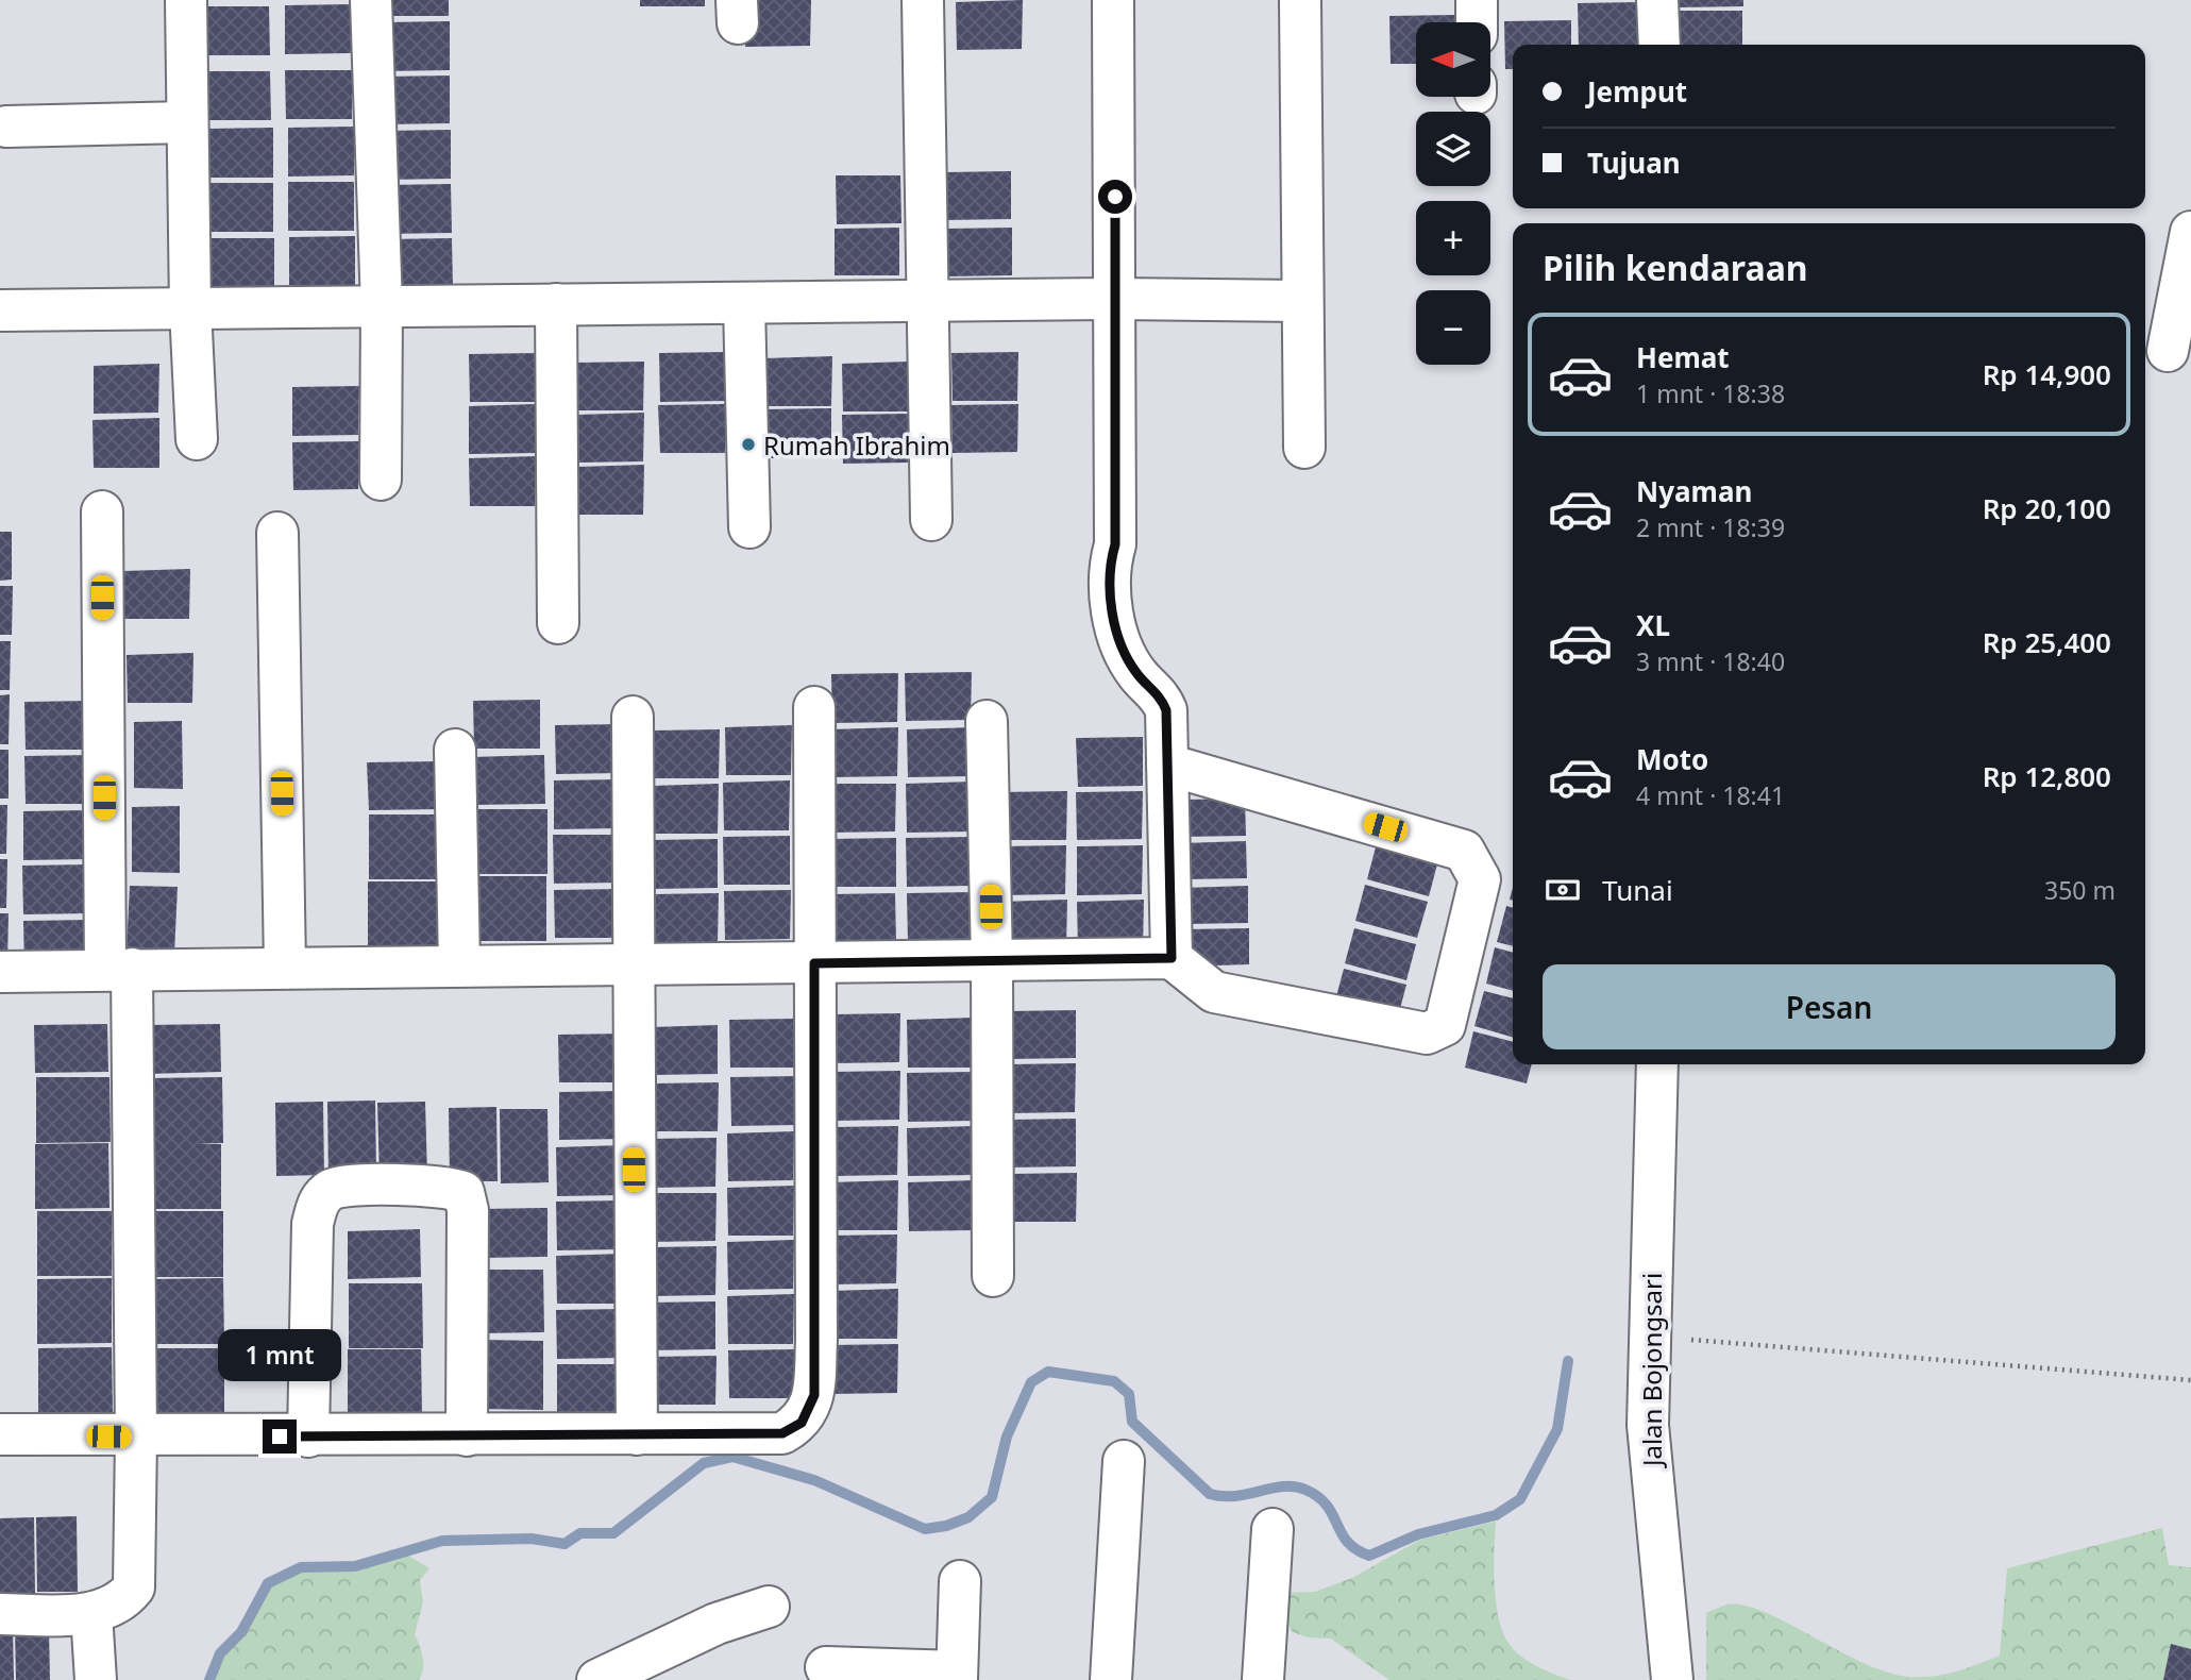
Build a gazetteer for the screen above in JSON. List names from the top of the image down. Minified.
{"streets":{"street":["Jalan Bojongsari"]},"places":["Rumah Ibrahim"],"north":"left","page":{"map_buttons":["+","−"],"banner":["Jemput","Tujuan"],"heading":"Pilih kendaraan","list":[{"name":"Hemat","note":"1 mnt · 18:38","value":"Rp 14,900"},{"name":"Nyaman","note":"2 mnt · 18:39","value":"Rp 20,100"},{"name":"XL","note":"3 mnt · 18:40","value":"Rp 25,400"},{"name":"Moto","note":"4 mnt · 18:41","value":"Rp 12,800"}],"pay":["Tunai","350 m"],"buttons":"Pesan","bubble":"1 mnt"}}
